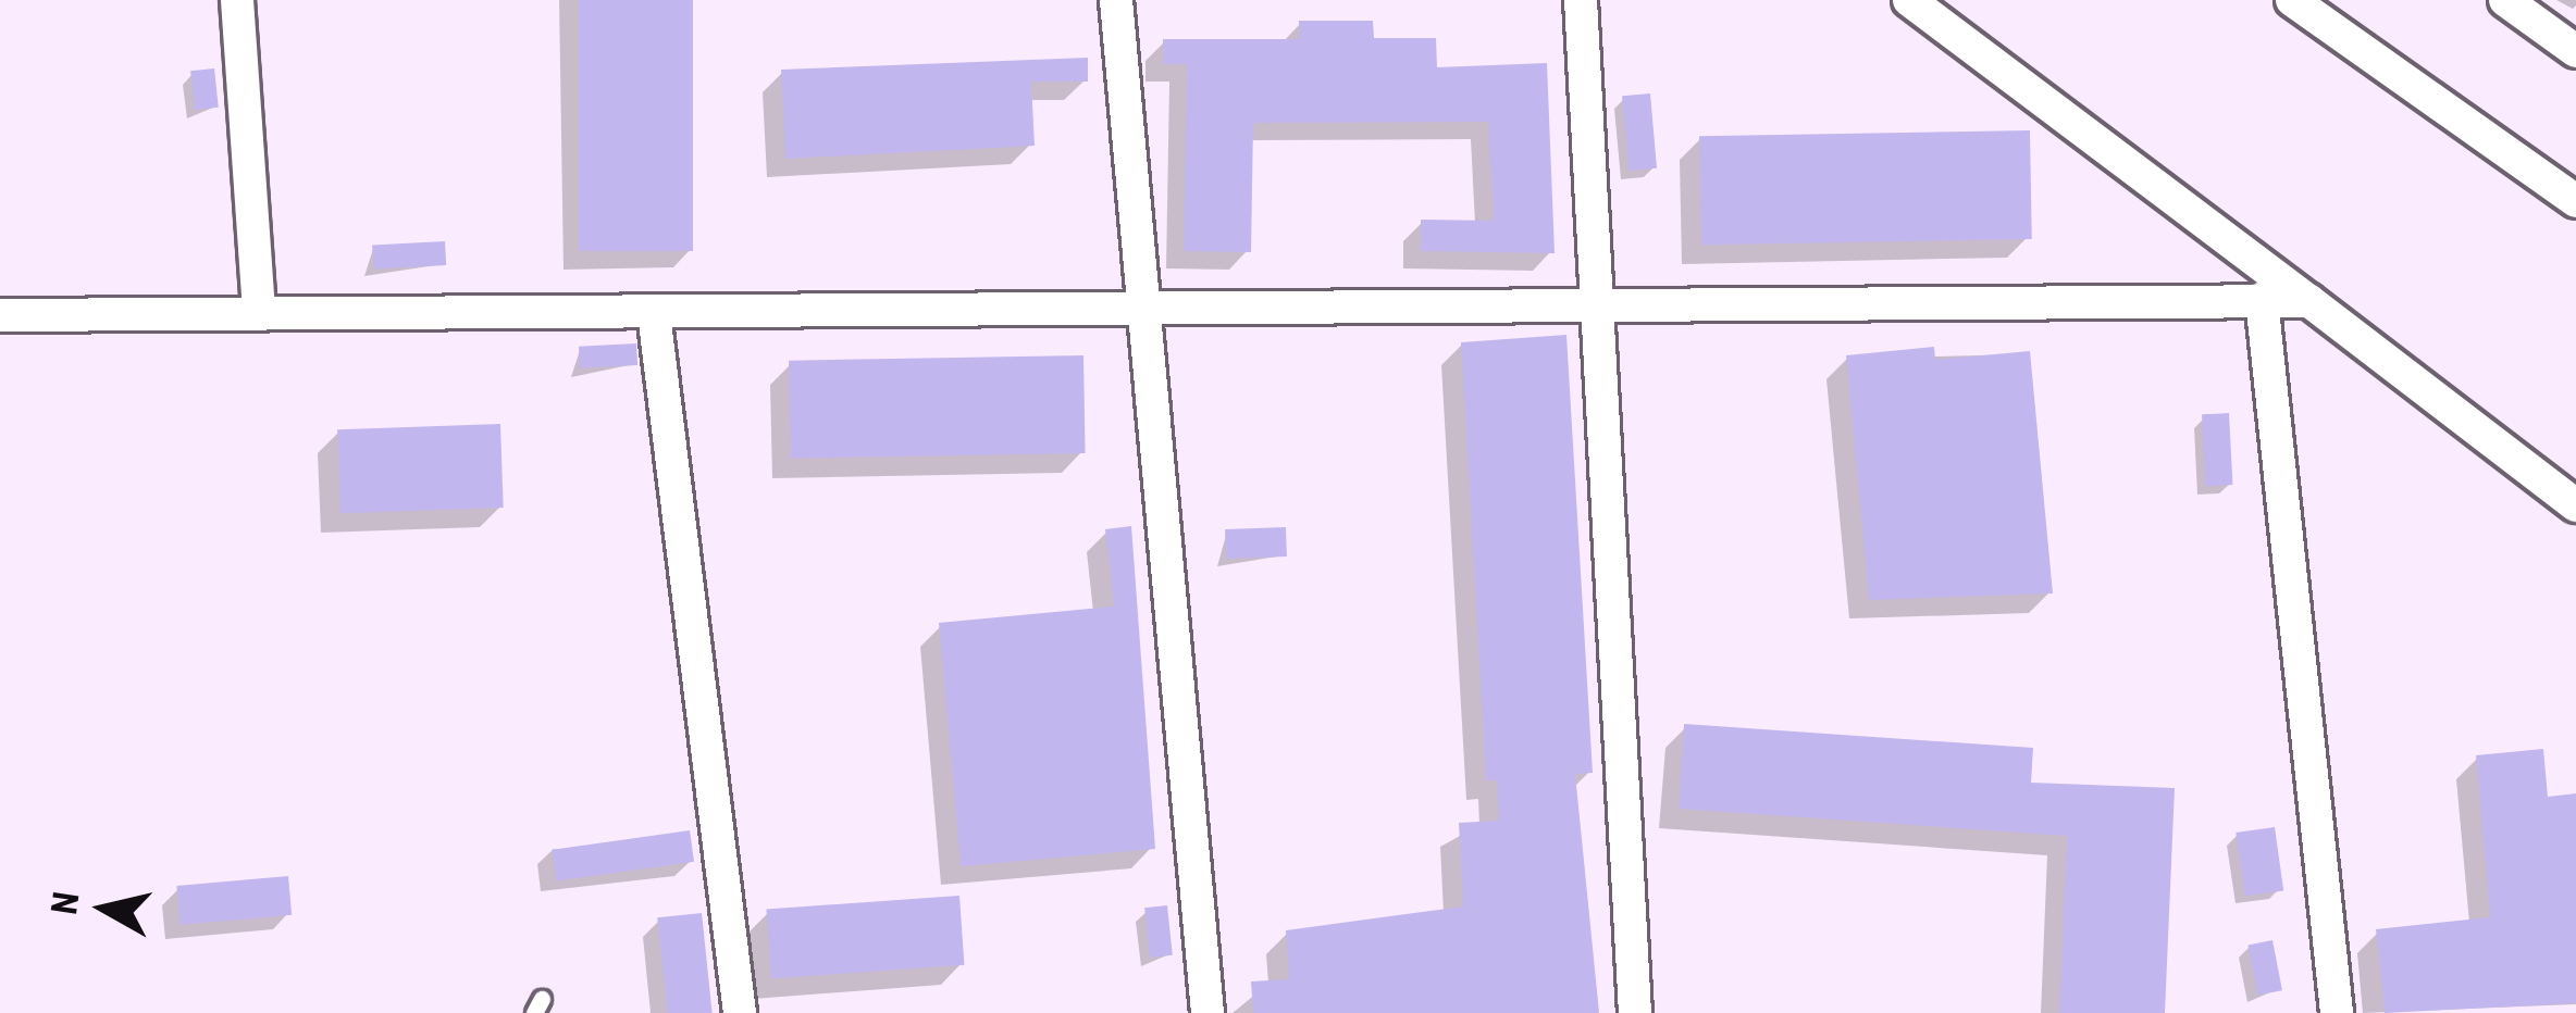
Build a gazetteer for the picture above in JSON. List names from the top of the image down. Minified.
{"north":"left"}
